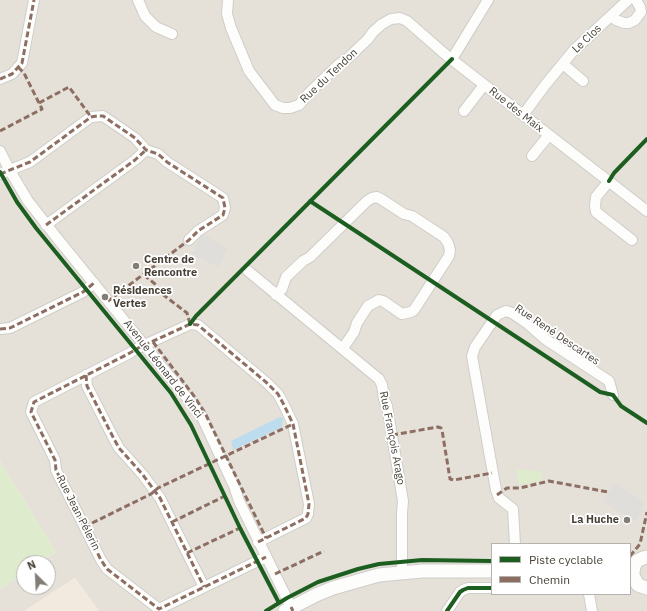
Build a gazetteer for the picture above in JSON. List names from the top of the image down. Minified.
{"streets":{"street":["Le Clos","Rue du Tendon","Rue des Maix","Rue René Descartes","Avenue Léonard de Vinci","Rue François Arago","Rue Jean Pélerin"]},"crossings":[["Le Clos","Rue des Maix"],["Rue du Tendon","Rue des Maix"],["Avenue Léonard de Vinci","Rue Jean Pélerin"]],"places":["Centre de Rencontre","Résidences Vertes","La Huche"],"legend":["Piste cyclable","Chemin"],"north":"top left"}
